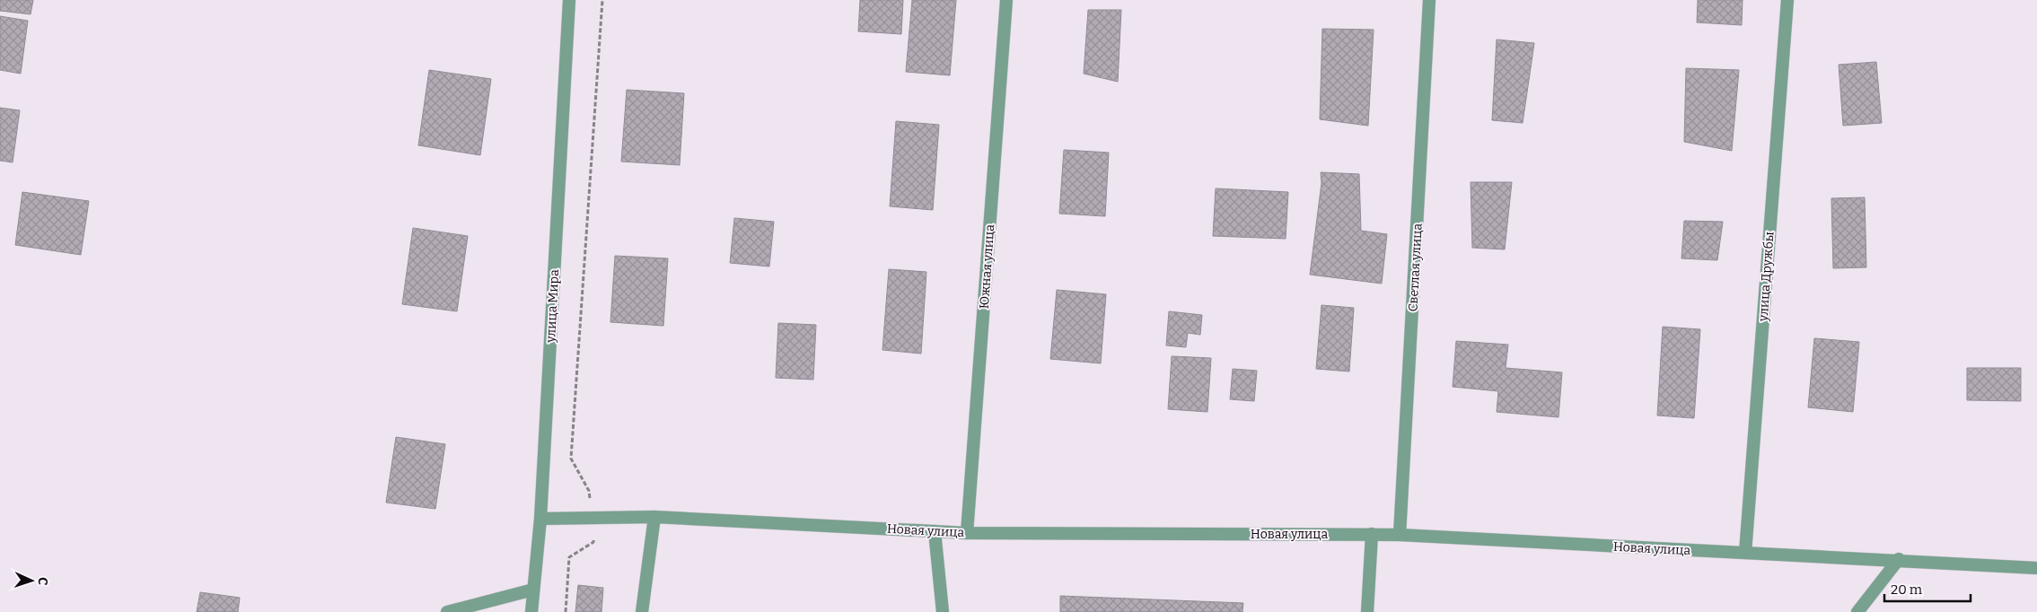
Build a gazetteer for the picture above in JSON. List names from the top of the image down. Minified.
{"streets":{"street":["Южная улица","Светлая улица","улица Дружбы","улица Мира","Новая улица"]},"crossings":[["Южная улица","Новая улица"],["Светлая улица","Новая улица"],["улица Дружбы","Новая улица"],["улица Мира","Новая улица"]],"scale_bar":"20 m","north":"right"}
